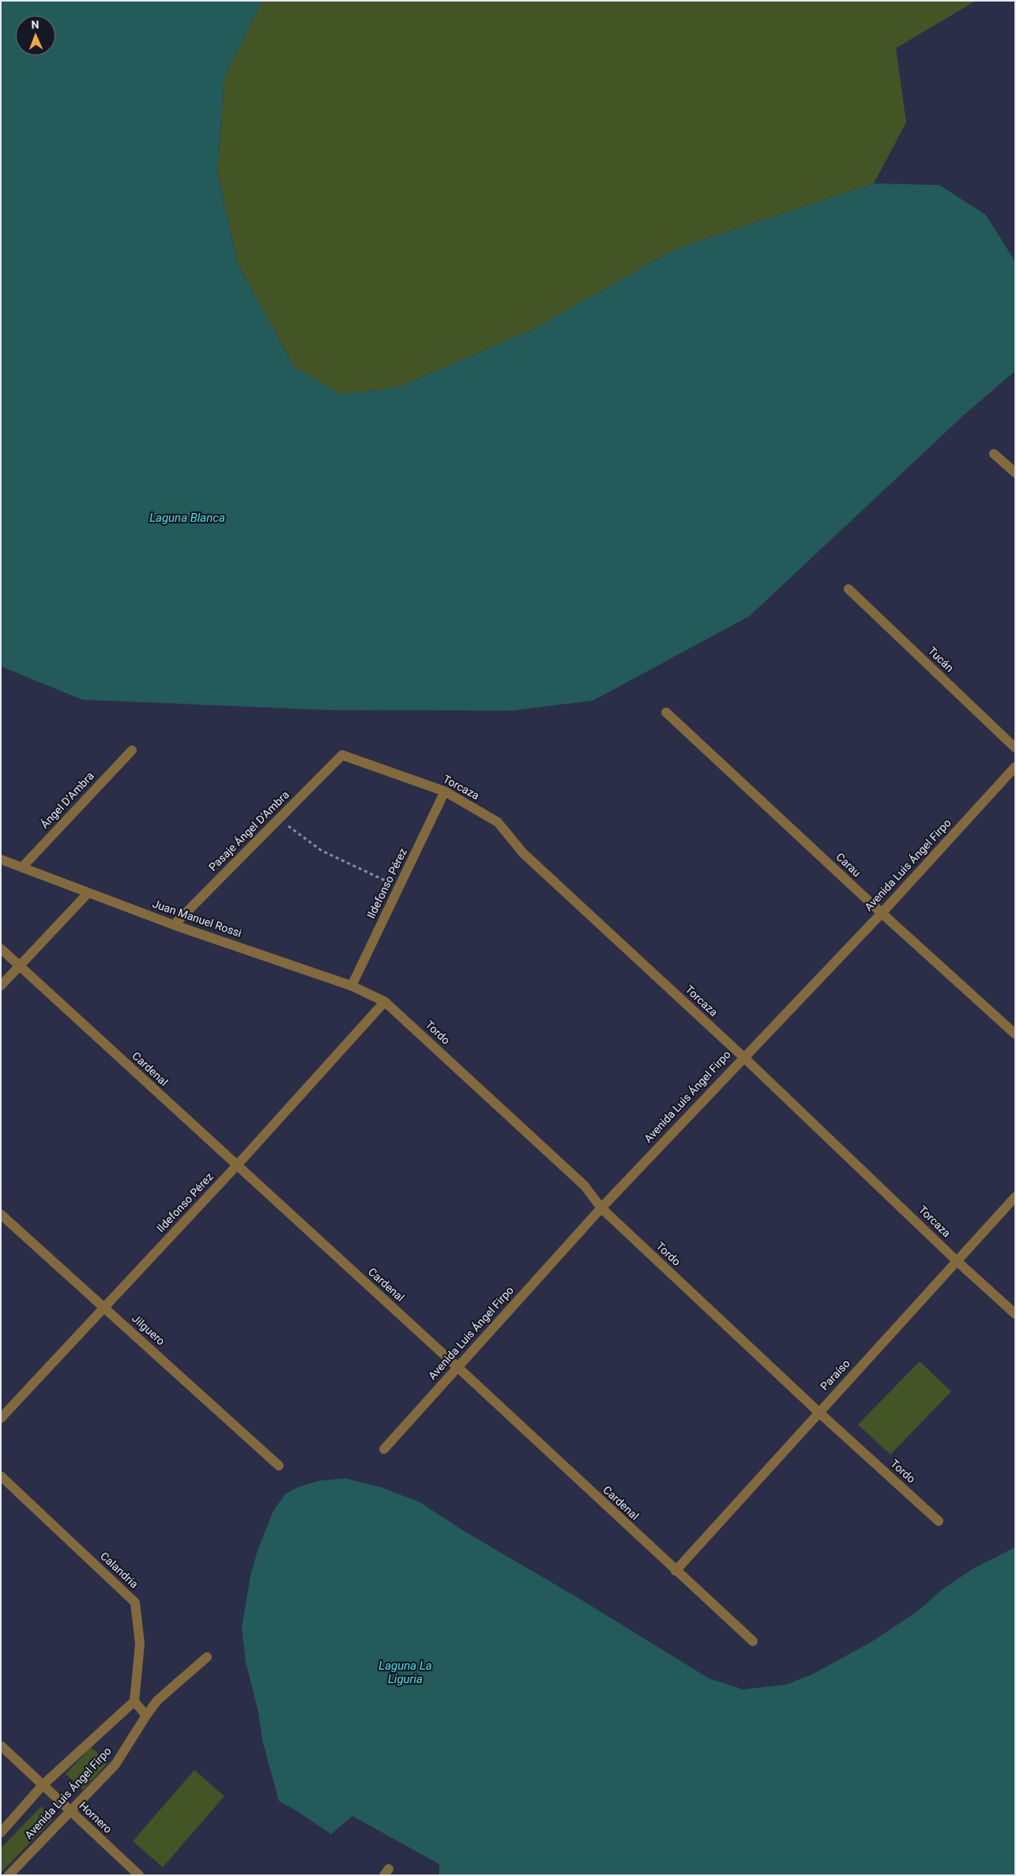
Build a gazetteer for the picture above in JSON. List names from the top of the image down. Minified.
{"streets":{"street":["Tucán","Torcaza","Ángel D'Ambra","Pasaje Ángel D'Ambra","Carau","Avenida Luis Ángel Firpo","Ildefonso Pérez","Juan Manuel Rossi","Tordo","Cardenal","Jilguero","Paraíso","Calandria","Hornero"]},"crossings":[["Torcaza","Pasaje Ángel D'Ambra"],["Torcaza","Avenida Luis Ángel Firpo"],["Torcaza","Ildefonso Pérez"],["Torcaza","Paraíso"],["Ángel D'Ambra","Juan Manuel Rossi"],["Pasaje Ángel D'Ambra","Juan Manuel Rossi"],["Carau","Avenida Luis Ángel Firpo"],["Avenida Luis Ángel Firpo","Tordo"],["Avenida Luis Ángel Firpo","Cardenal"],["Avenida Luis Ángel Firpo","Calandria"],["Avenida Luis Ángel Firpo","Hornero"],["Ildefonso Pérez","Juan Manuel Rossi"],["Ildefonso Pérez","Tordo"],["Ildefonso Pérez","Cardenal"],["Ildefonso Pérez","Jilguero"],["Juan Manuel Rossi","Tordo"],["Tordo","Paraíso"],["Cardenal","Paraíso"]],"water":["Laguna Blanca","Laguna La Liguria"],"north":"top"}
